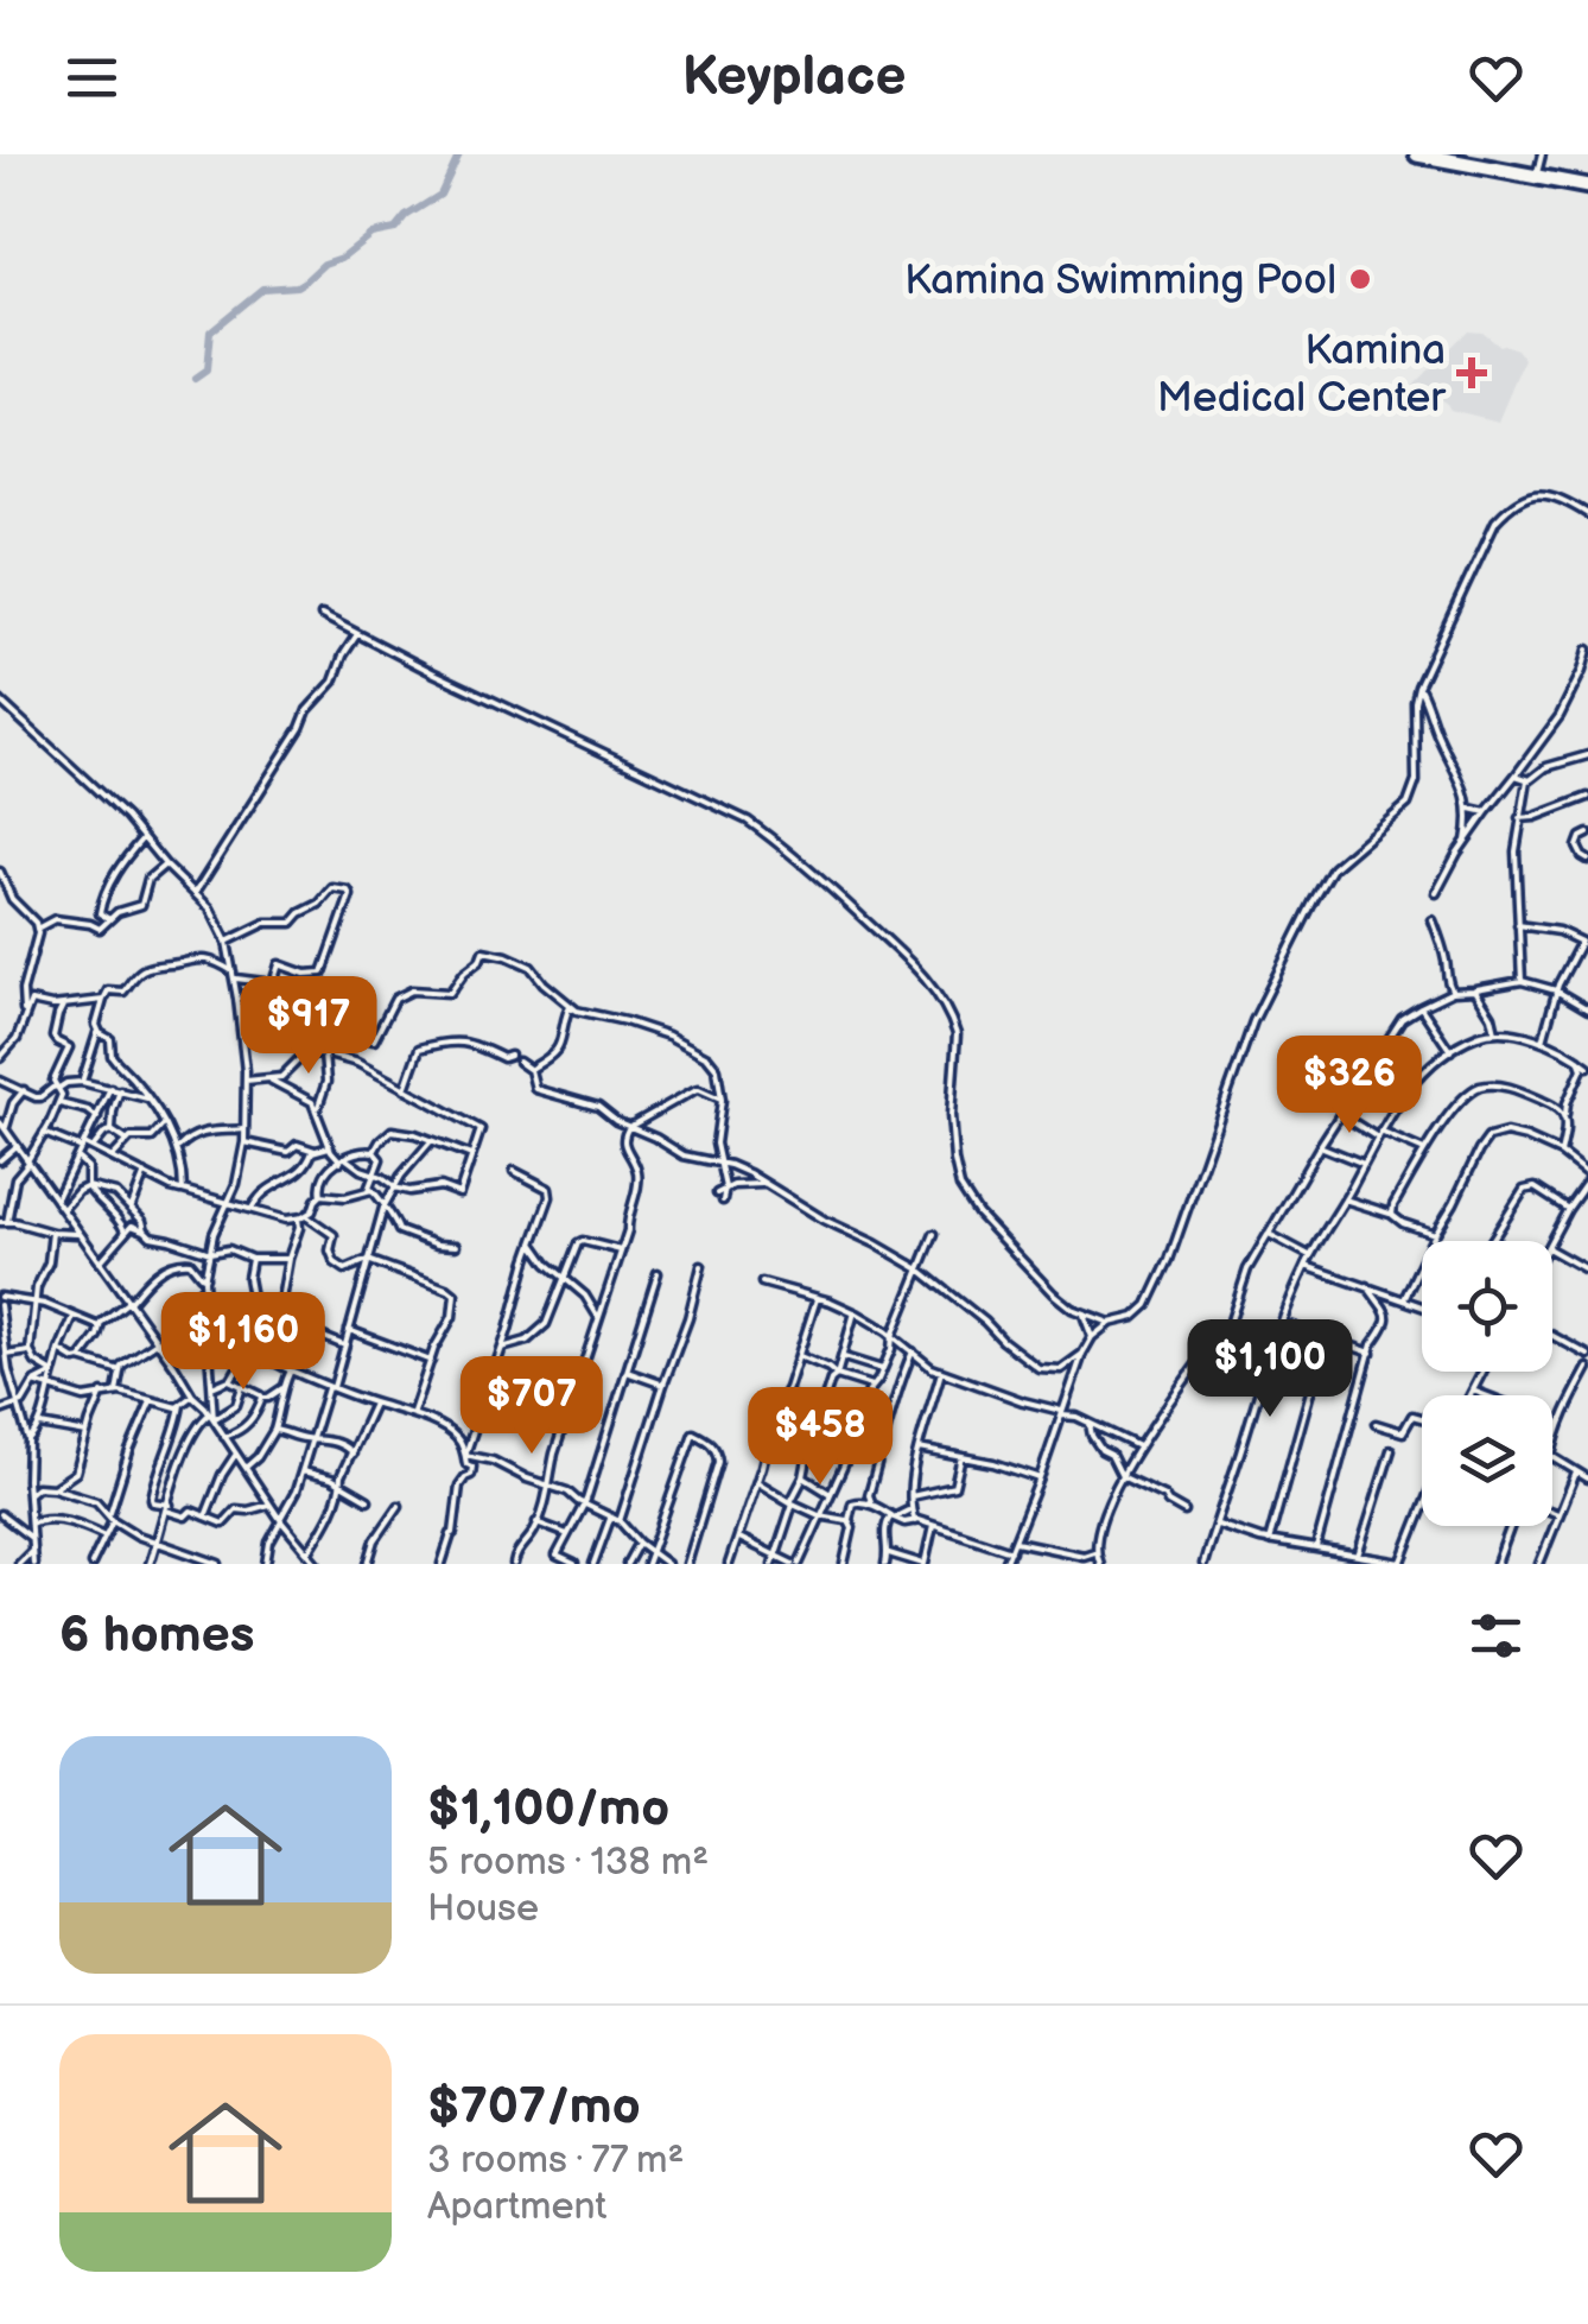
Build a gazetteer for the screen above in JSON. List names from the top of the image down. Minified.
{"places":{"other":["Kamina Swimming Pool"],"health":["Kamina Medical Center"]},"page":{"header":"Keyplace","price":["$917","$326","$1,160","$1,100","$707","$458"],"heading":"6 homes","list":[{"name":"$1,100/mo","note":"5 rooms · 138 m² · House"},{"name":"$707/mo","note":"3 rooms · 77 m² · Apartment"}]}}
